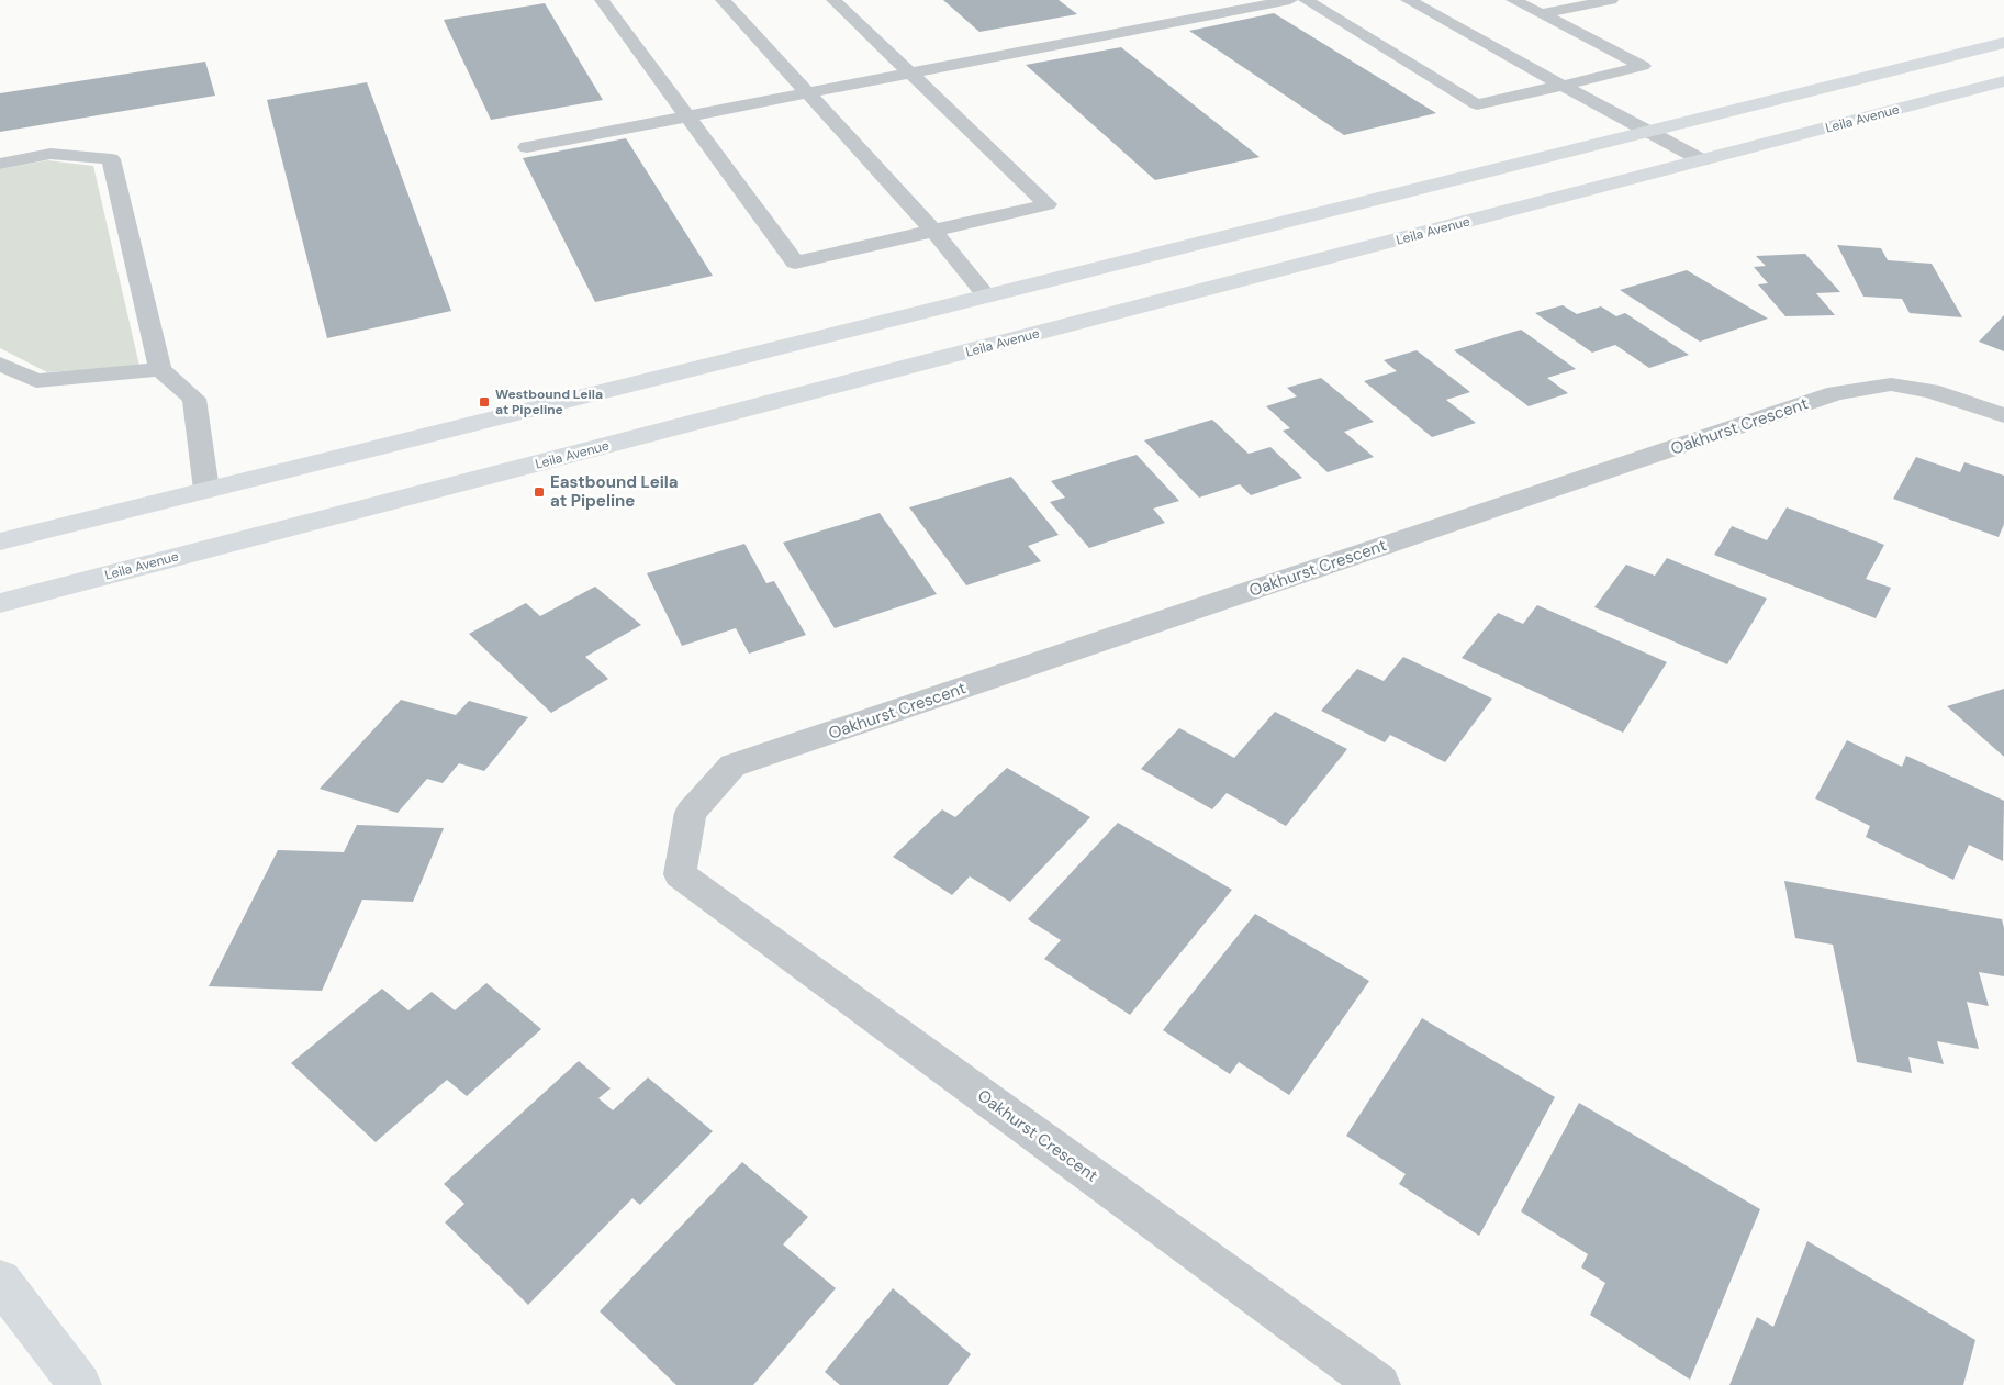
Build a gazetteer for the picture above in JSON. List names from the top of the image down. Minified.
{"streets":{"street":["Leila Avenue","Oakhurst Crescent"]},"places":{"transit":["Westbound Leila at Pipeline","Eastbound Leila at Pipeline"]}}
